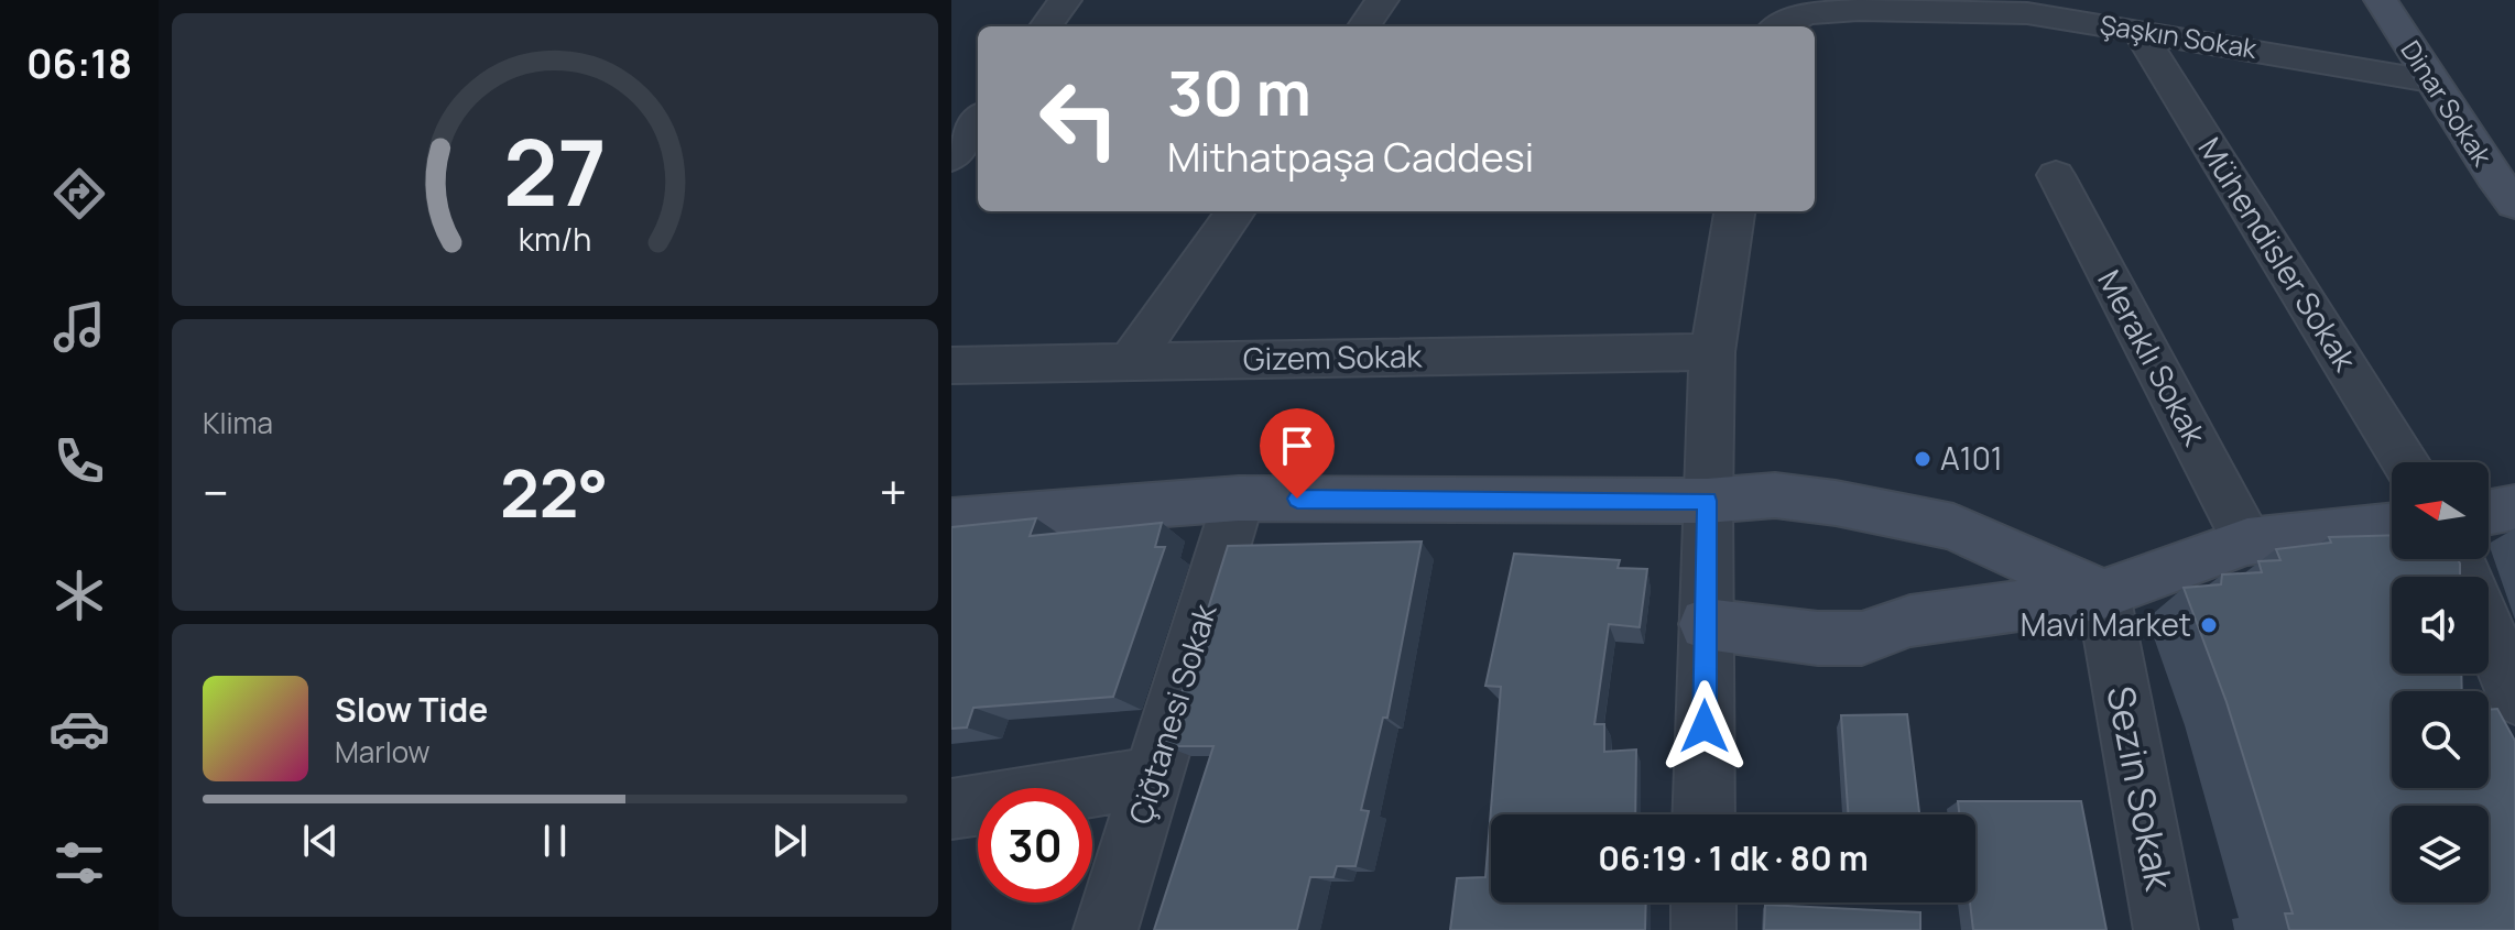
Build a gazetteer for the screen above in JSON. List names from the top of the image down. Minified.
{"streets":{"street":["Şaşkın Sokak","Dinar Sokak","Mühendisler Sokak","Gizem Sokak","Meraklı Sokak","Çiğtanesi Sokak","Sezin Sokak"]},"crossings":[["Şaşkın Sokak","Dinar Sokak"],["Şaşkın Sokak","Mühendisler Sokak"]],"places":["A101","Mavi Market"],"north":"left","page":{"tabs":"06:18","turn":["30 m","Mithatpaşa Caddesi"],"tile":"Klima","heat":["−","22°","+"],"song":["Slow Tide","Marlow"],"limit":"30","trip":"06:19 · 1 dk · 80 m","gauge":["27","km/h"]}}
